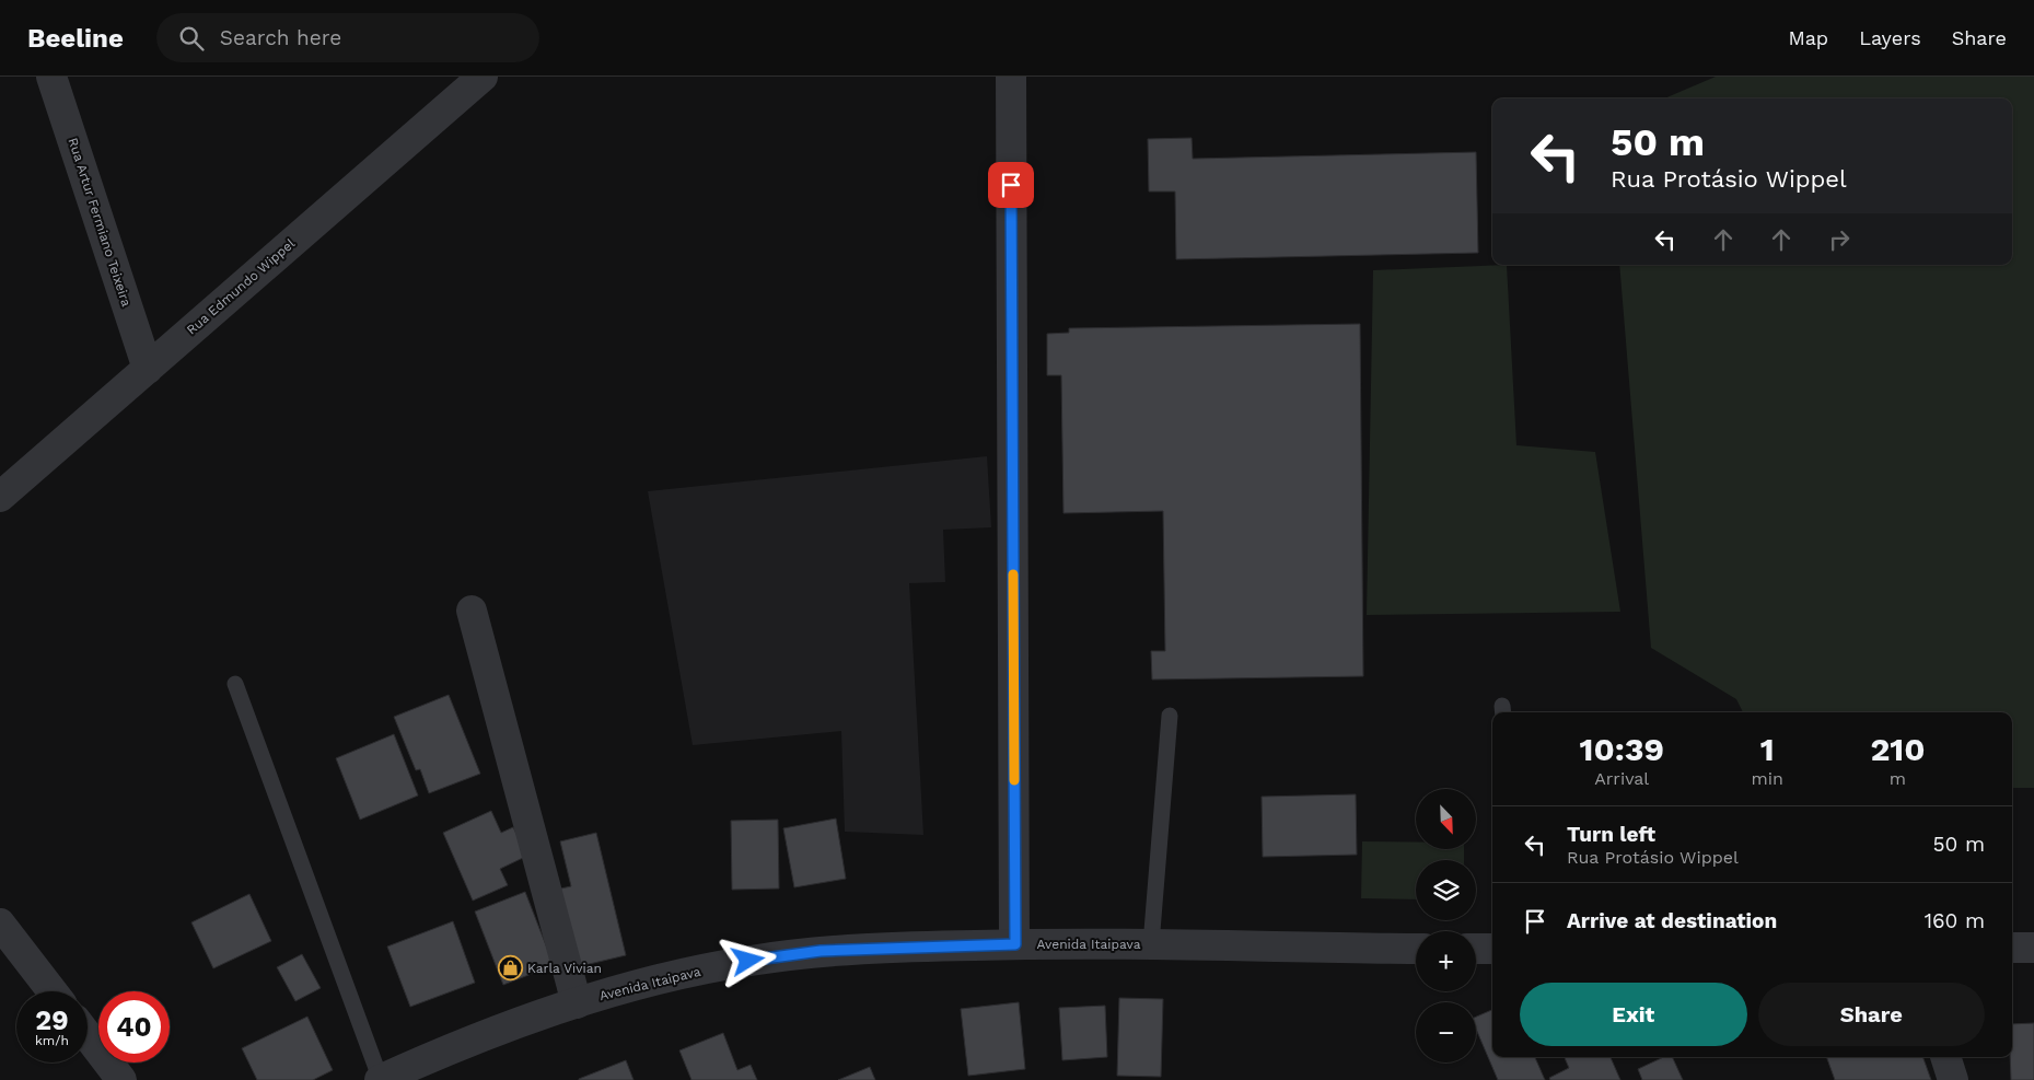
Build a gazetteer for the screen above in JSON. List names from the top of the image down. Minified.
{"streets":{"street":["Rua Artur Fermiano Teixeira","Rua Edmundo Wippel","Avenida Itaipava"]},"crossings":[["Rua Artur Fermiano Teixeira","Rua Edmundo Wippel"]],"places":{"shop":["Karla Vivian"]},"north":"bottom right","page":{"header":"Beeline","search":"Search here","nav":["Map","Layers","Share"],"turn":["50 m","Rua Protásio Wippel"],"eta":["10:39","Arrival","1","min","210","m"],"map_buttons":["+","−"],"list":[{"name":"Turn left","note":"Rua Protásio Wippel","value":"50 m"},{"name":"Arrive at destination","value":"160 m"}],"buttons":["Exit","Share"],"speed":"29 km/h","limit":"40"}}
